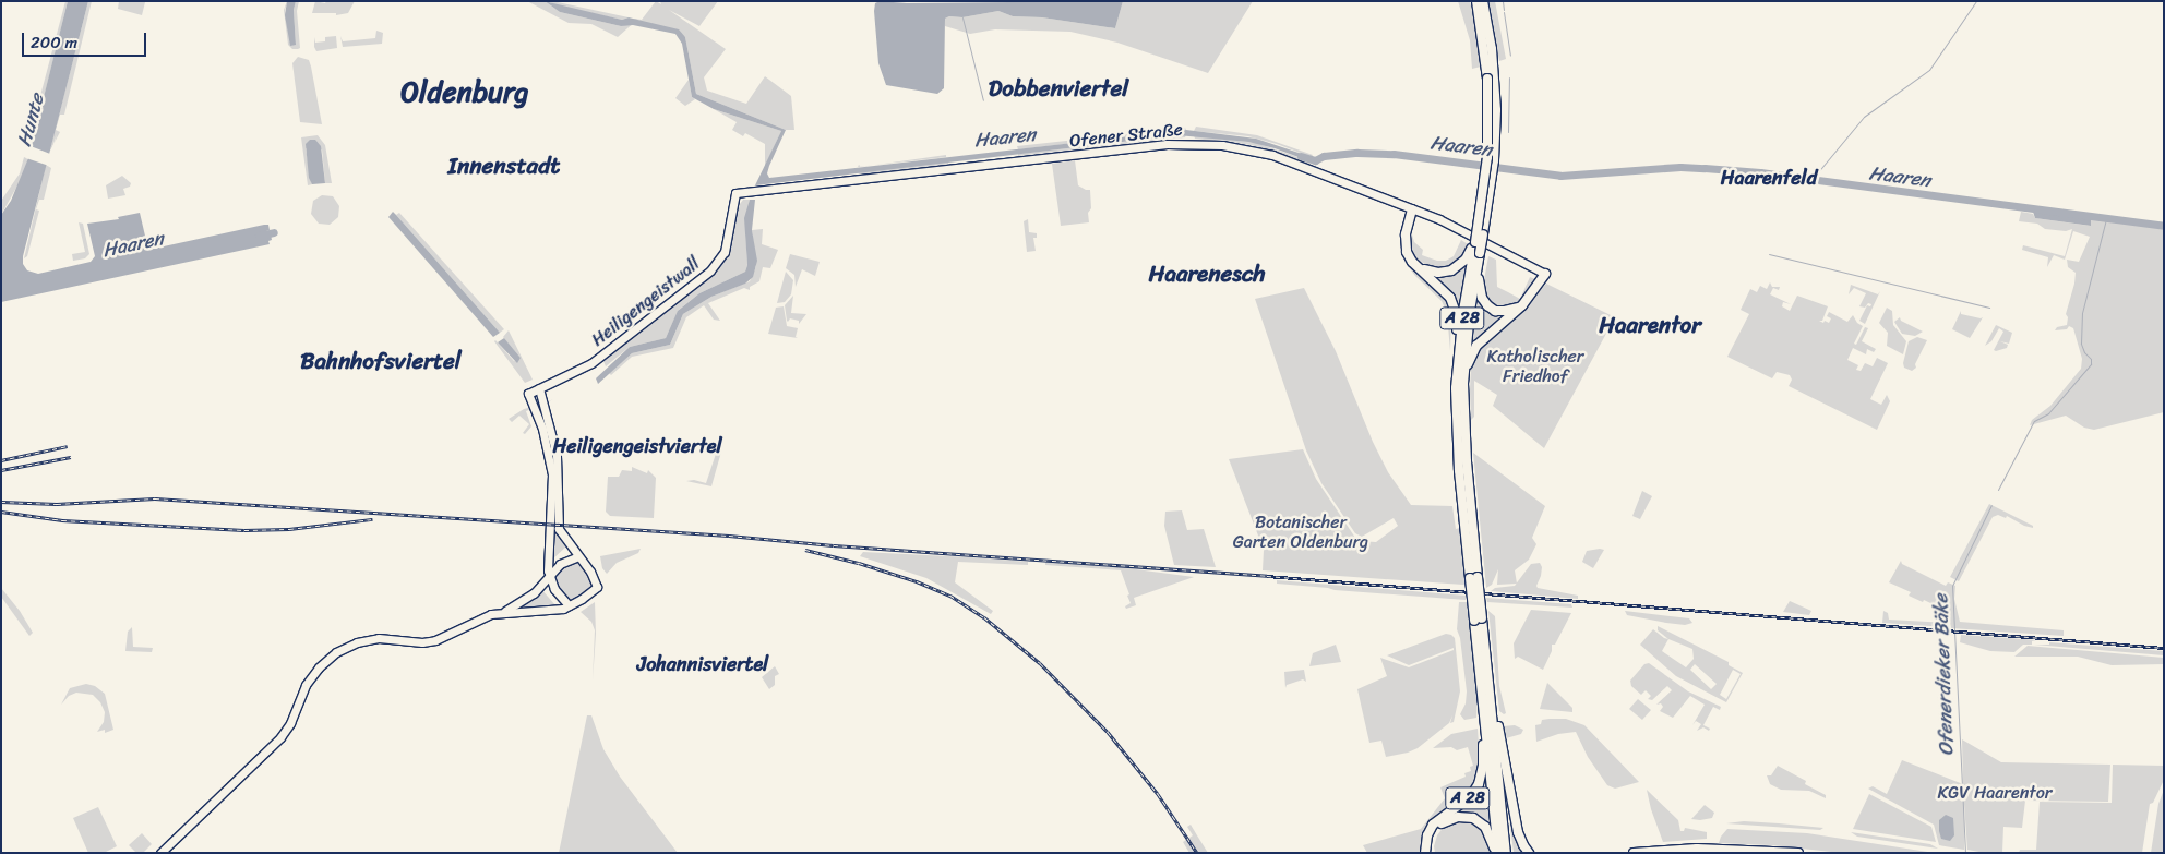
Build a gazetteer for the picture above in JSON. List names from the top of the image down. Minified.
{"streets":{"highway":["A 28"],"main road":["Ofener Straße","Heiligengeistwall"]},"crossings":[["Ofener Straße","Heiligengeistwall"]],"districts":["Dobbenviertel","Oldenburg","Innenstadt","Haarenfeld","Haarenesch","Haarentor","Bahnhofsviertel","Heiligengeistviertel","Johannisviertel"],"water":["Hunte","Haaren","Ofenerdieker Bäke"],"parks":["Katholischer Friedhof","Botanischer Garten Oldenburg","KGV Haarentor"],"scale_bar":"200 m"}
